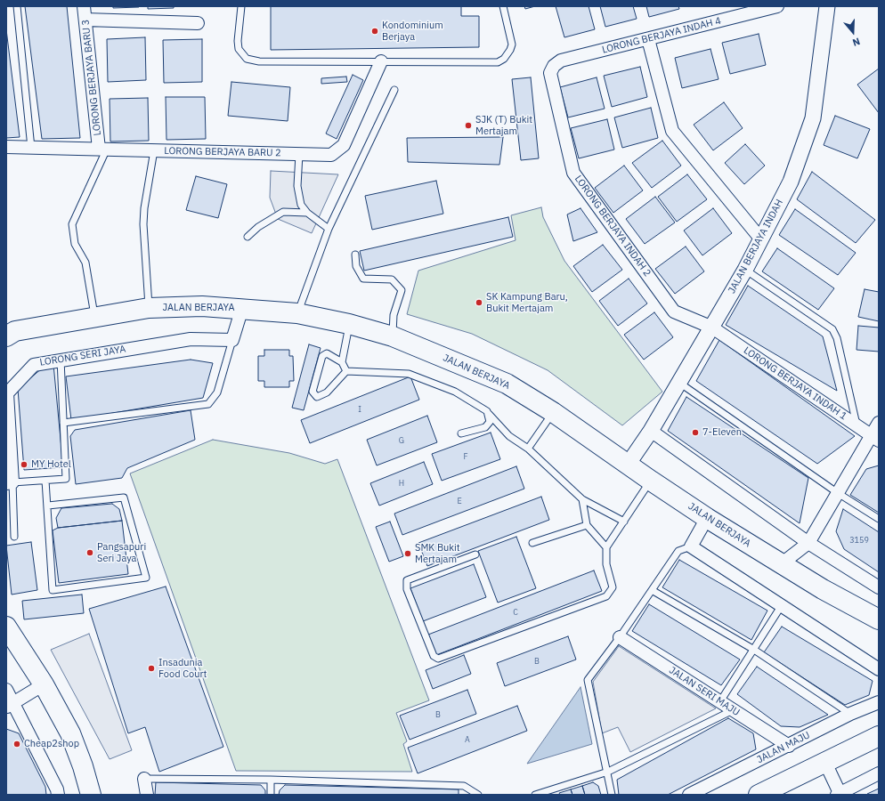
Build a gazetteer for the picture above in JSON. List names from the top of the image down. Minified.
{"streets":{"main road":["JALAN BERJAYA"],"street":["LORONG BERJAYA INDAH 4","LORONG BERJAYA BARU 3","LORONG BERJAYA BARU 2","LORONG BERJAYA INDAH 2","JALAN BERJAYA INDAH","LORONG SERI JAYA","LORONG BERJAYA INDAH 1","JALAN SERI MAJU","JALAN MAJU"]},"crossings":[["LORONG BERJAYA INDAH 4","LORONG BERJAYA INDAH 2"],["LORONG BERJAYA BARU 3","LORONG BERJAYA BARU 2"],["LORONG BERJAYA INDAH 2","JALAN BERJAYA INDAH"],["LORONG BERJAYA INDAH 2","LORONG BERJAYA INDAH 1"],["JALAN BERJAYA INDAH","JALAN BERJAYA"],["JALAN BERJAYA INDAH","LORONG BERJAYA INDAH 1"],["JALAN SERI MAJU","JALAN MAJU"]],"places":["Kondominium Berjaya","SJK (T) Bukit Mertajam","SK Kampung Baru, Bukit Mertajam","7-Eleven","MY Hotel","Pangsapuri Seri Jaya","SMK Bukit Mertajam","Insadunia Food Court","Cheap2shop"],"house_numbers":["I","G","F","H","E","3159","C","B","B","A"],"north":"bottom"}
